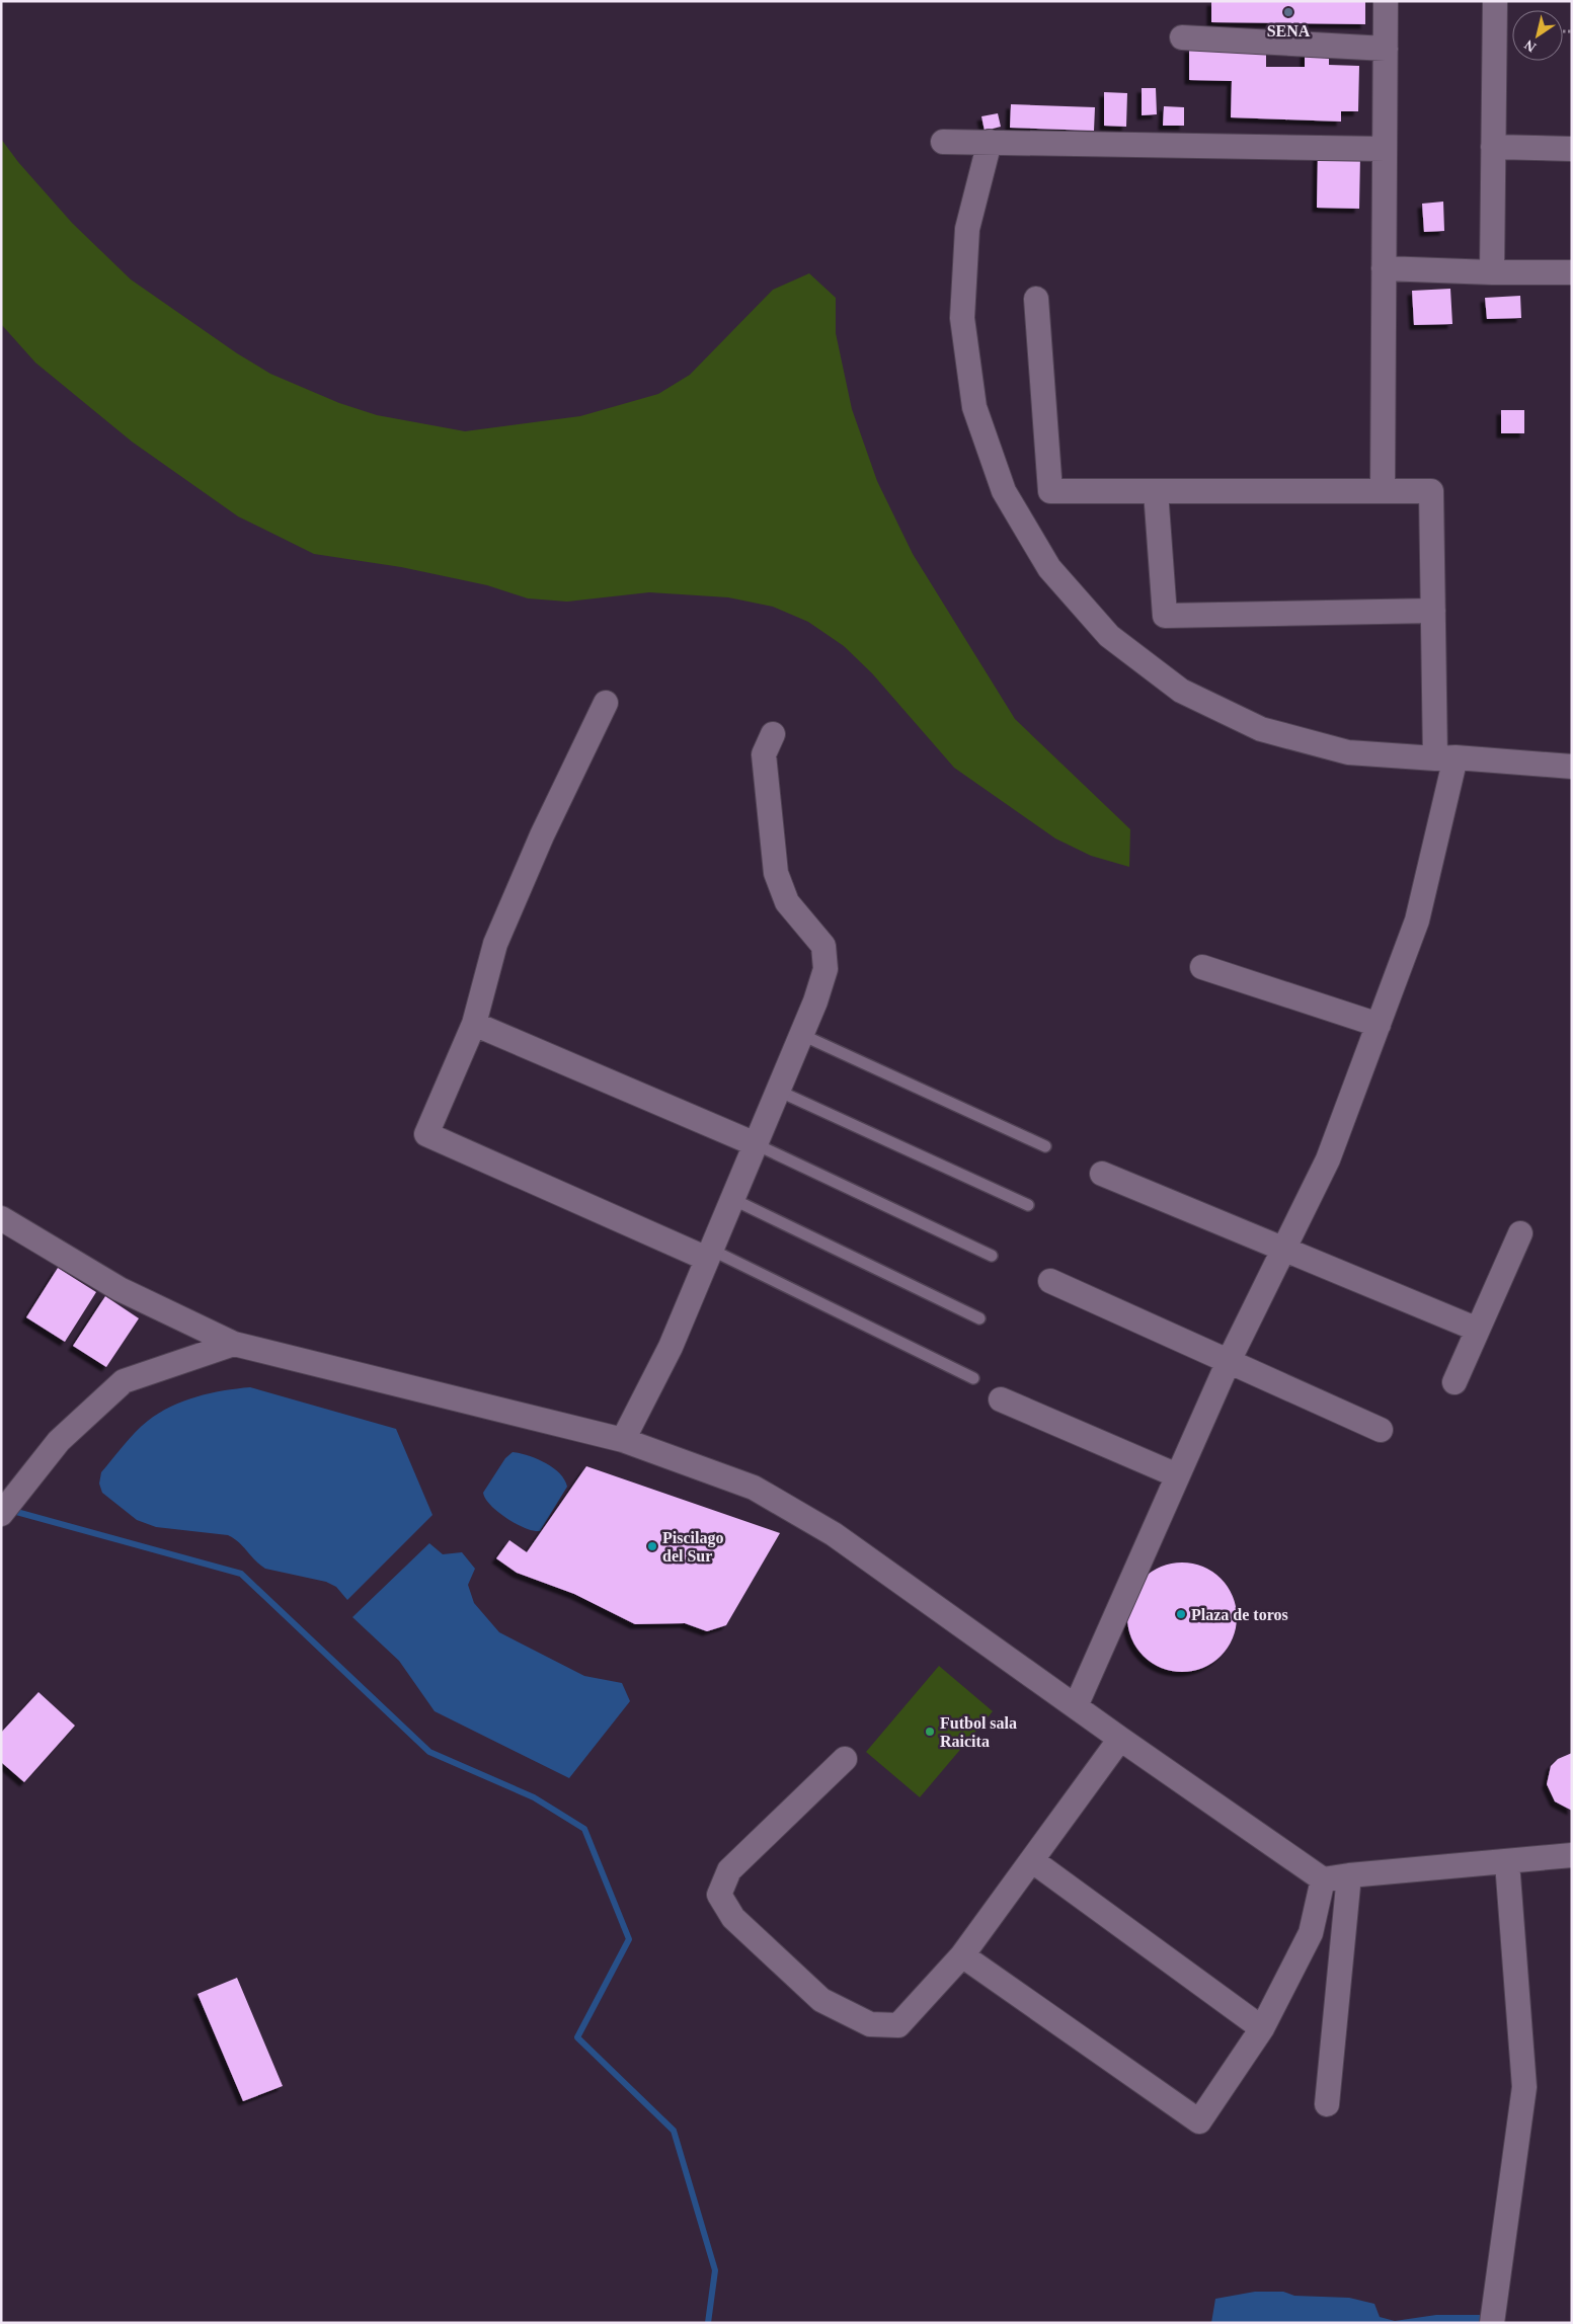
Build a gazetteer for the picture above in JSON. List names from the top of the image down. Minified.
{"places":["SENA","Piscilago del Sur","Plaza de toros","Futbol sala Raicita"],"north":"bottom left"}
